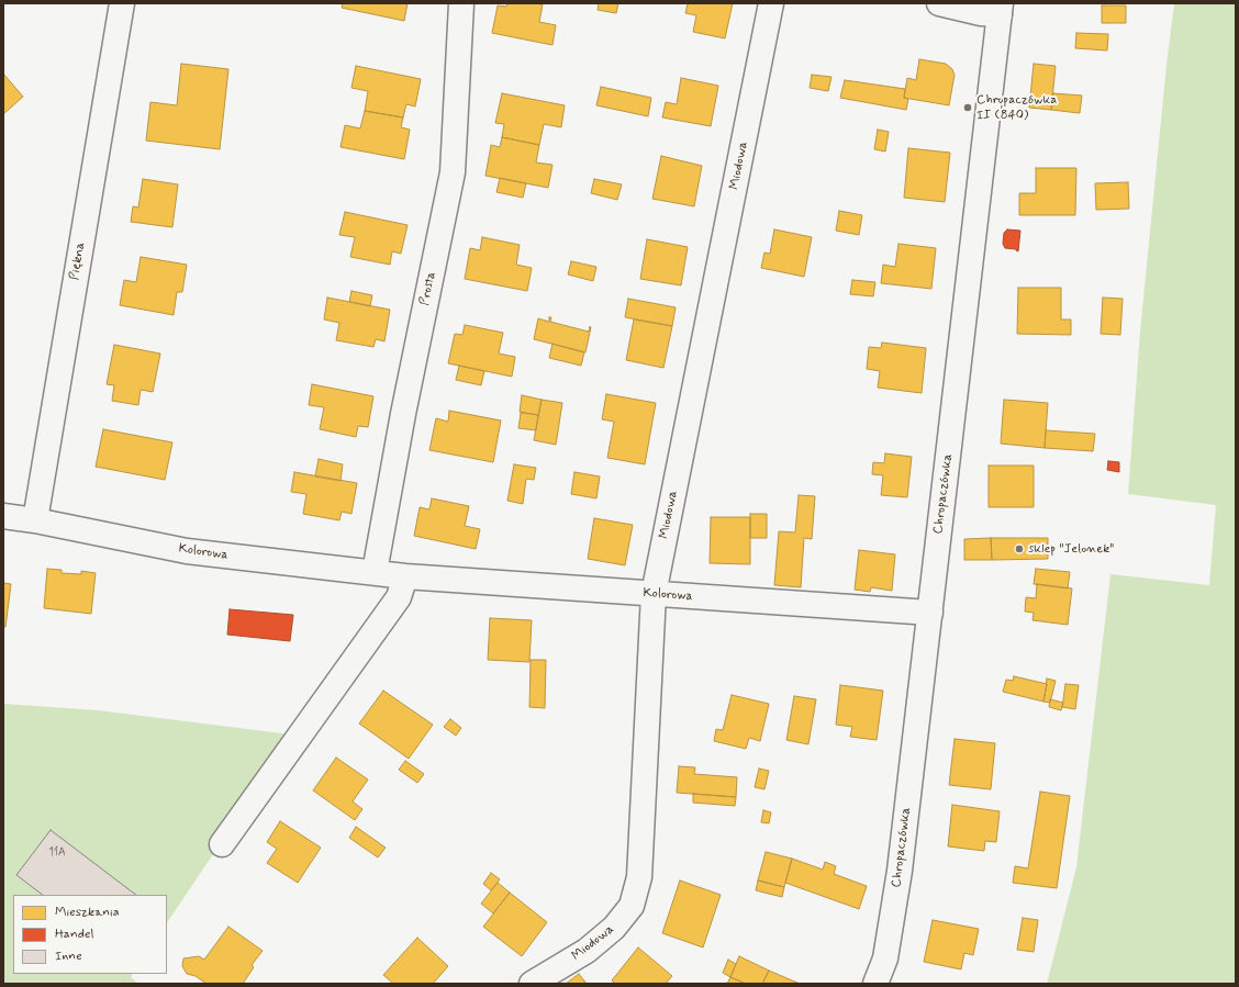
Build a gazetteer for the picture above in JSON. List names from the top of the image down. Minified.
{"streets":{"street":["Miodowa","Piękna","Prosta","Chropaczówka","Kolorowa"]},"crossings":[["Miodowa","Kolorowa"],["Piękna","Kolorowa"],["Prosta","Kolorowa"],["Chropaczówka","Kolorowa"]],"places":["Chropaczówka II (840)","sklep \"Jelonek\""],"house_numbers":["11A"],"legend":["Mieszkania","Handel","Inne"]}
